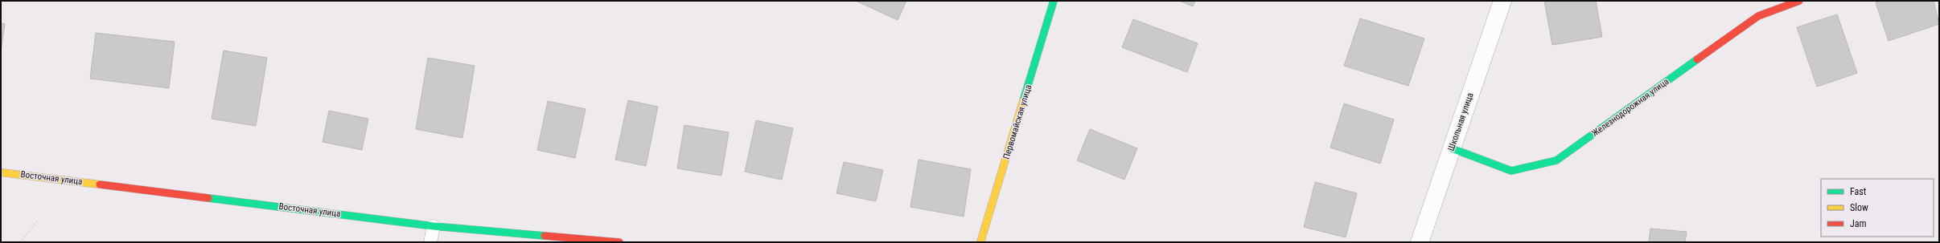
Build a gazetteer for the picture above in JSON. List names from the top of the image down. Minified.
{"streets":{"street":["Железнодорожная улица","Первомайская улица","Школьная улица","Восточная улица"]},"crossings":[["Железнодорожная улица","Школьная улица"]],"legend":["Fast","Slow","Jam"]}
